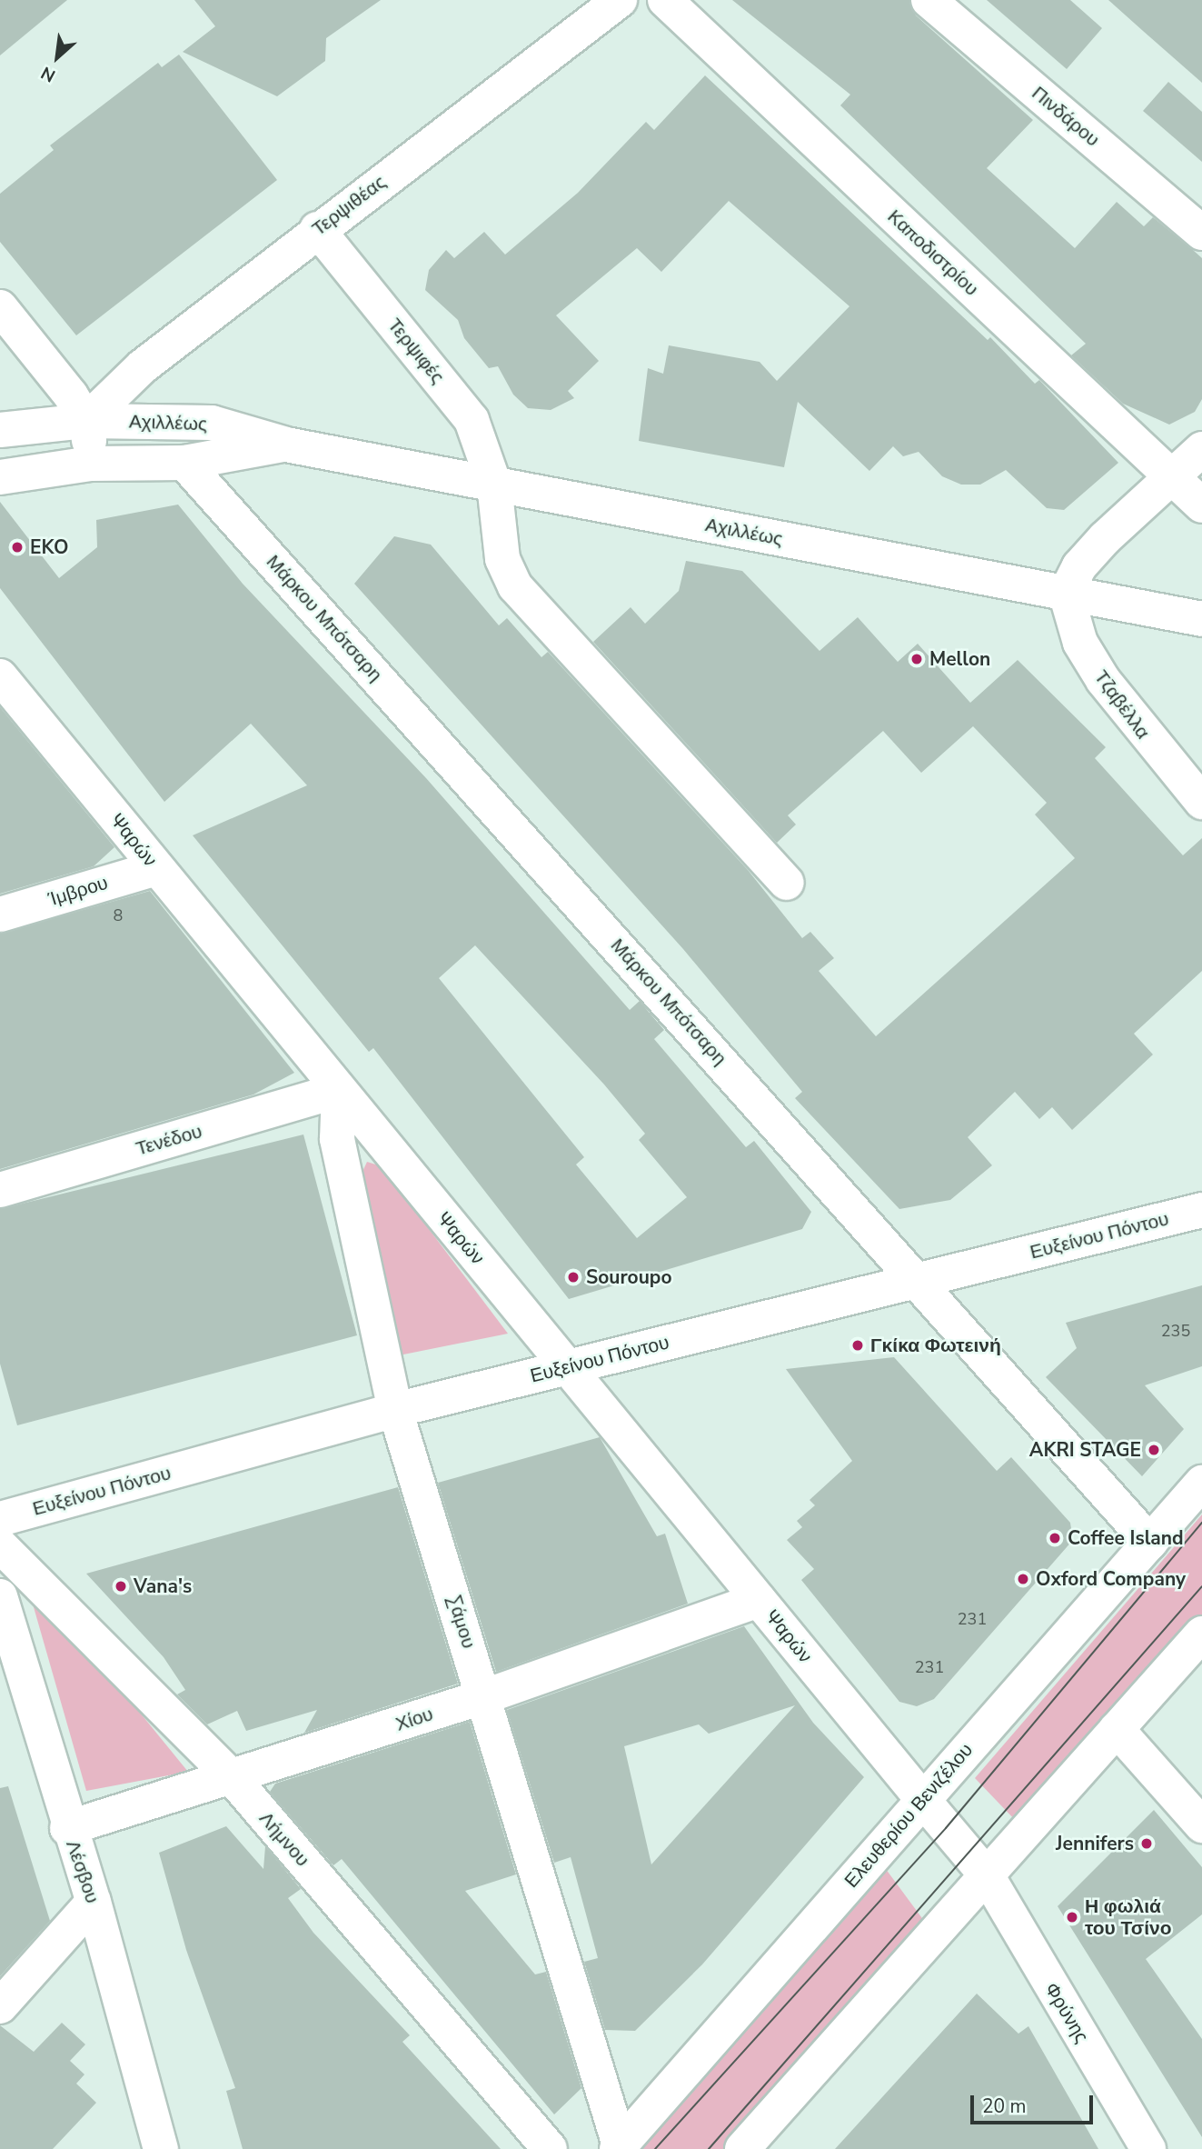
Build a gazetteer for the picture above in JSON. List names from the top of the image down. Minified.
{"streets":{"street":["Πινδάρου","Τερψιθέας","Καποδιστρίου","Τερψιφές","Αχιλλέως","Μάρκου Μπότσαρη","Τζαβέλλα","Ψαρών","Ίμβρου","Τενέδου","Ευξείνου Πόντου","Σάμου","Χίου","Ελευθερίου Βενιζέλου","Λήμνου","Λέσβου","Φρύνης"]},"crossings":[["Τερψιθέας","Τερψιφές"],["Τερψιθέας","Αχιλλέως"],["Τερψιφές","Αχιλλέως"],["Αχιλλέως","Μάρκου Μπότσαρη"],["Αχιλλέως","Τζαβέλλα"],["Μάρκου Μπότσαρη","Ευξείνου Πόντου"],["Μάρκου Μπότσαρη","Ελευθερίου Βενιζέλου"],["Ψαρών","Ίμβρου"],["Ψαρών","Τενέδου"],["Ψαρών","Ευξείνου Πόντου"],["Ψαρών","Σάμου"],["Ψαρών","Χίου"],["Ψαρών","Ελευθερίου Βενιζέλου"],["Ψαρών","Φρύνης"],["Τενέδου","Σάμου"],["Ευξείνου Πόντου","Σάμου"],["Σάμου","Χίου"],["Σάμου","Ελευθερίου Βενιζέλου"],["Χίου","Λήμνου"],["Χίου","Λέσβου"]],"places":["EKO","Mellon","Souroupo","Γκίκα Φωτεινή","AKRI STAGE","Coffee Island","Oxford Company","Vana's","Jennifers","Η φωλιά του Τσίνο"],"house_numbers":["8","235","231","231"],"scale_bar":"20 m","north":"bottom left"}
